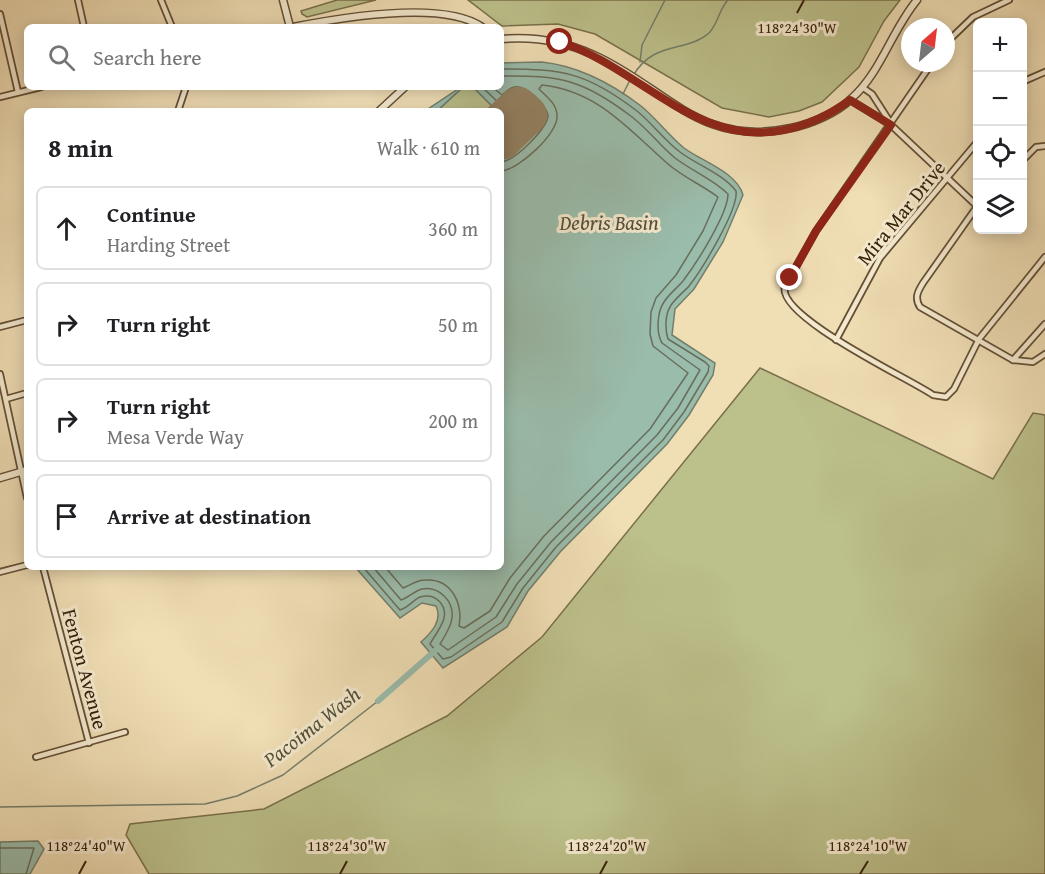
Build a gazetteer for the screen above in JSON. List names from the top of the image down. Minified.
{"streets":{"street":["Mira Mar Drive","Fenton Avenue"]},"water":["Debris Basin","Pacoima Wash"],"north":"top right","page":{"map_buttons":["+","−"],"search":"Search here","heading":["8 min","Walk · 610 m"],"list":[["Continue","Harding Street","360 m"],["Turn right","50 m"],["Turn right","Mesa Verde Way","200 m"],"Arrive at destination"]},"coordinates":["118°24'30\"W","118°24'40\"W","118°24'20\"W","118°24'10\"W"]}
